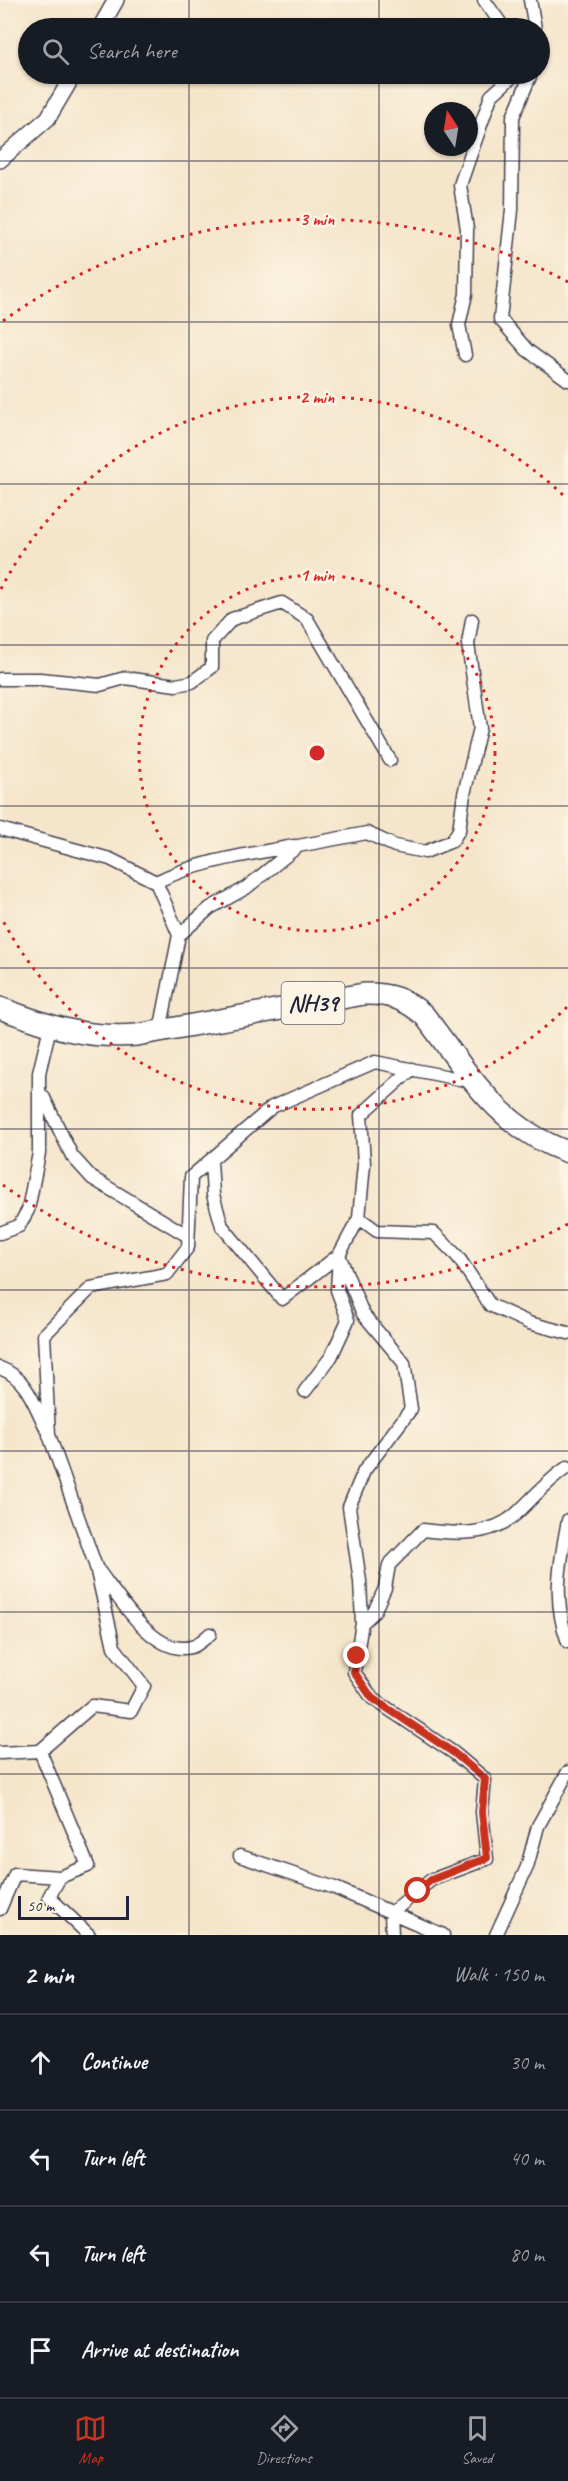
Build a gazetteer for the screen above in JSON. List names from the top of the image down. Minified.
{"streets":{"highway":["NH39"]},"scale_bar":"50 m","north":"top","page":{"search":"Search here","scale":"50 m","heading":["2 min","Walk · 150 m"],"list":[["Continue","30 m"],["Turn left","40 m"],["Turn left","80 m"],"Arrive at destination"],"nav":["Map","Directions","Saved"]},"rings":["3 min","2 min","1 min"]}
